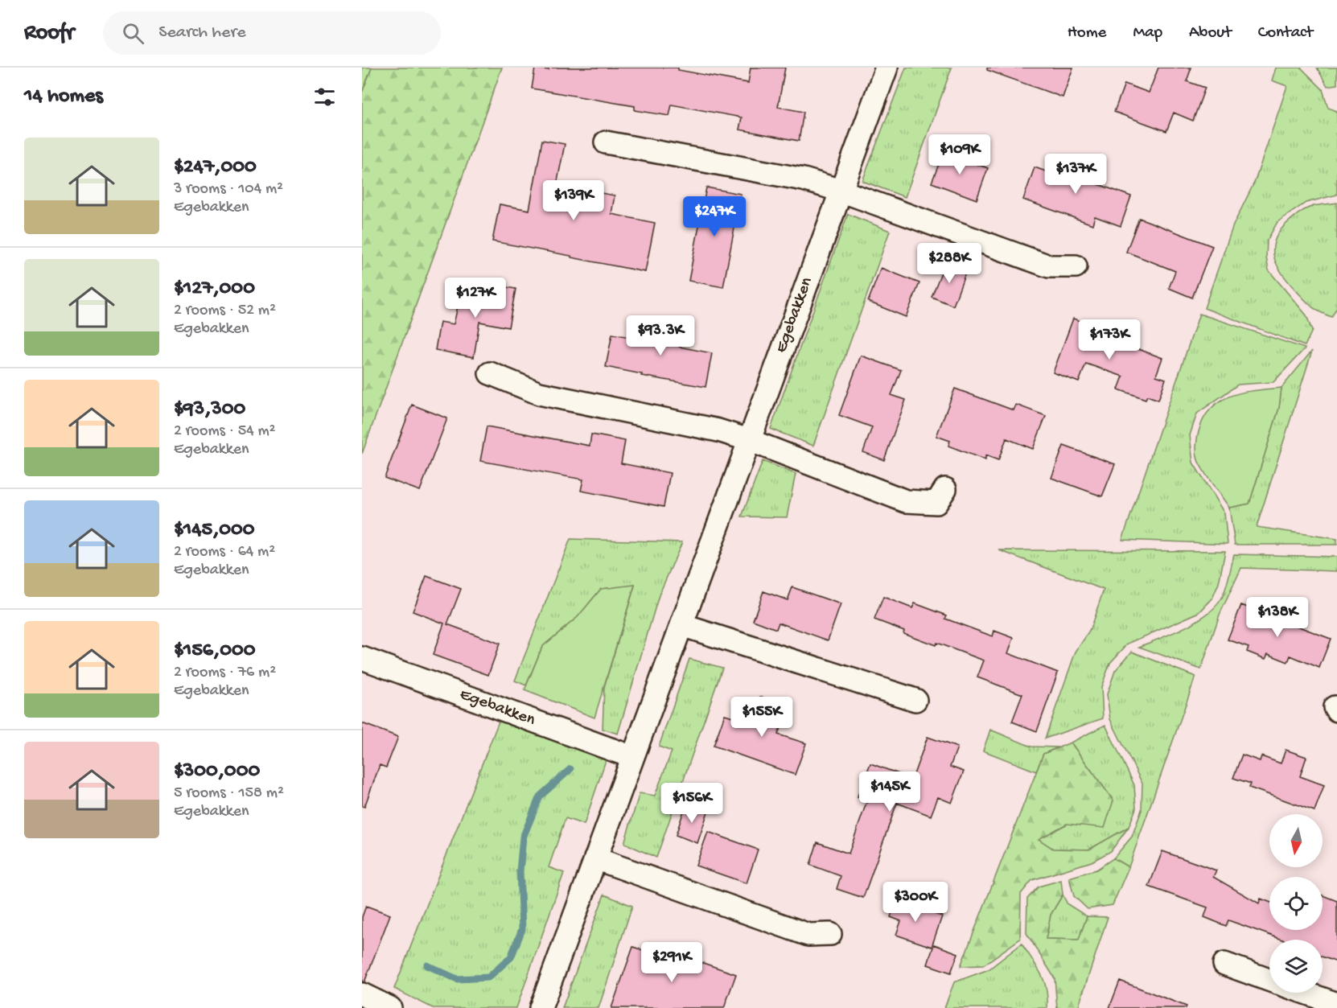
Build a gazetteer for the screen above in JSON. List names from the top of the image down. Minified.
{"streets":{"street":["Egebakken"]},"north":"bottom","page":{"header":"Roofr","search":"Search here","nav":["Home","Map","About","Contact"],"heading":"14 homes","list":[{"name":"$247,000","note":"3 rooms · 104 m² · Egebakken"},{"name":"$127,000","note":"2 rooms · 52 m² · Egebakken"},{"name":"$93,300","note":"2 rooms · 54 m² · Egebakken"},{"name":"$145,000","note":"2 rooms · 64 m² · Egebakken"},{"name":"$156,000","note":"2 rooms · 76 m² · Egebakken"},{"name":"$300,000","note":"5 rooms · 158 m² · Egebakken"}],"price":["$109K","$137K","$139K","$247K","$288K","$127K","$93.3K","$173K","$138K","$155K","$145K","$156K","$300K","$291K"]}}
